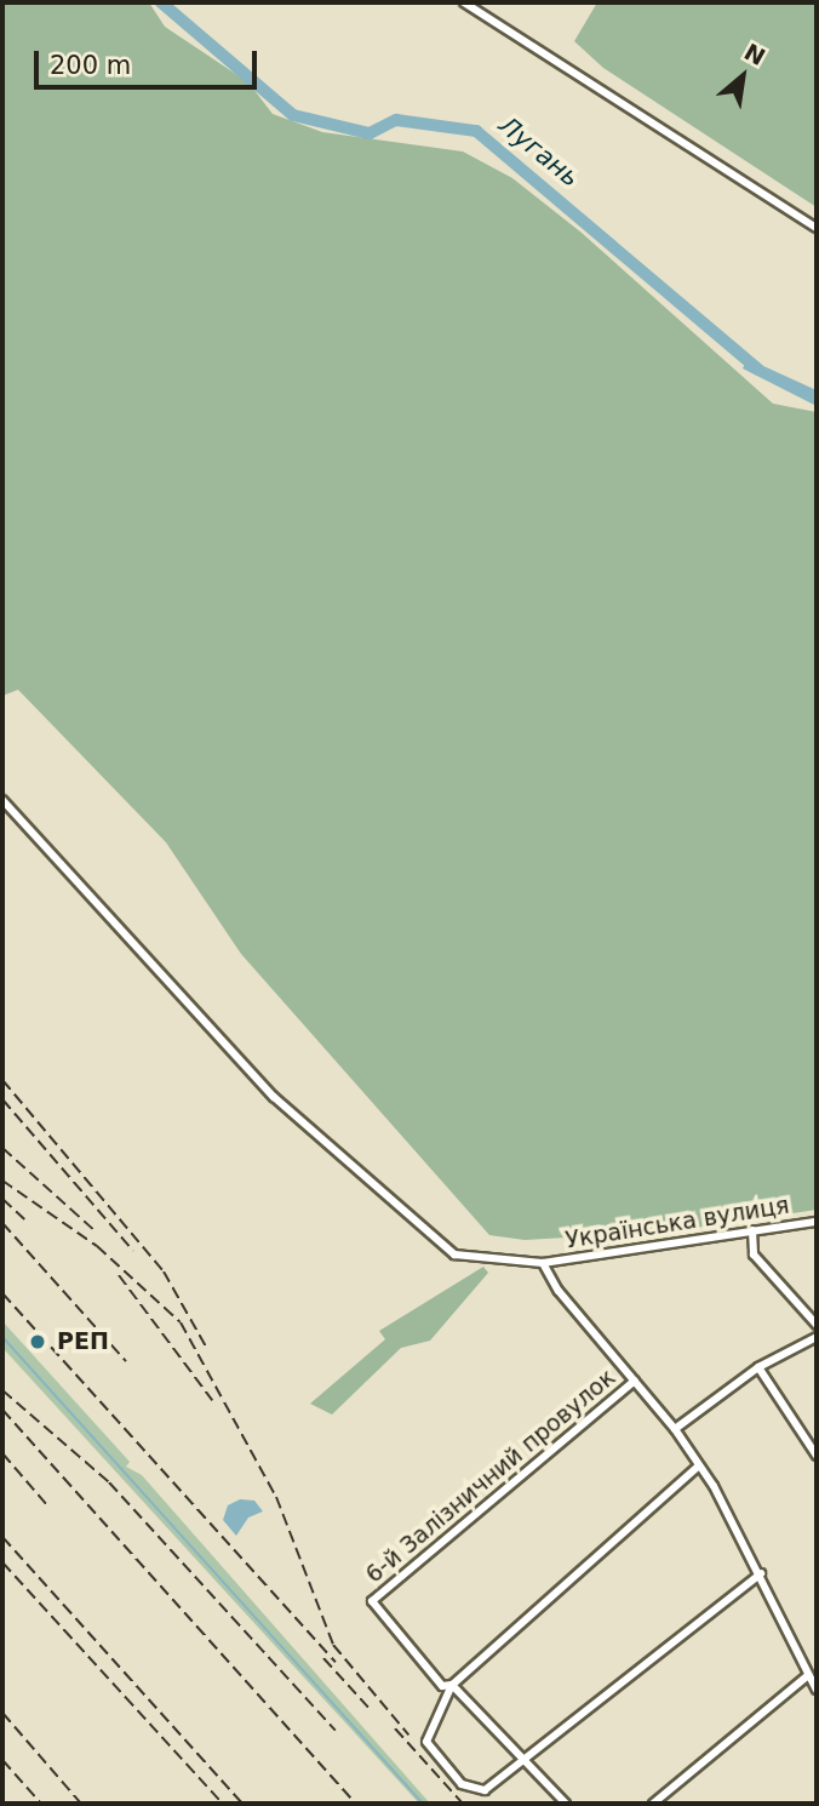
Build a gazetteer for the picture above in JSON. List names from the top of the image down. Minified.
{"streets":{"street":["Українська вулиця","6-й Залізничний провулок"]},"water":["Лугань"],"places":["РЕП"],"scale_bar":"200 m","north":"top right"}
